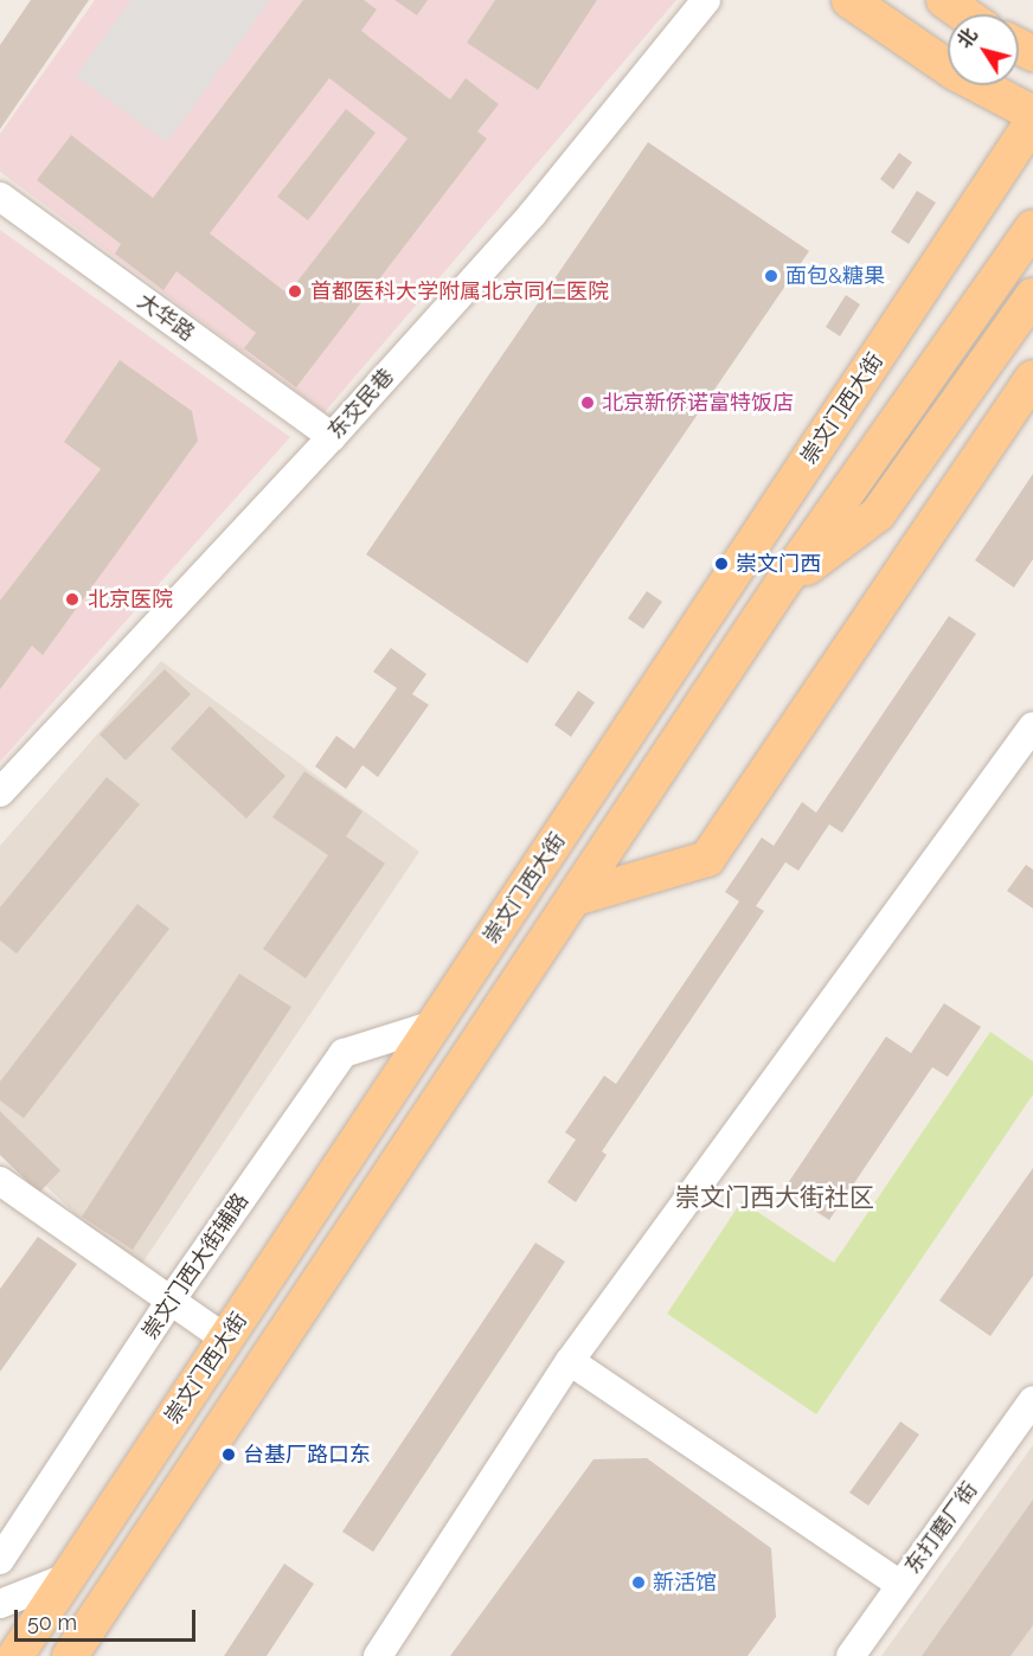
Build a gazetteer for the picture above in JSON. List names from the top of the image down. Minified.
{"streets":{"main road":["崇文门西大街"],"street":["大华路","东交民巷","崇文门西大街辅路","东打磨厂街"]},"crossings":[["大华路","东交民巷"],["崇文门西大街","崇文门西大街辅路"]],"districts":["崇文门西大街社区"],"places":["面包&糖果","首都医科大学附属北京同仁医院","北京新侨诺富特饭店","崇文门西","北京医院","台基厂路口东","新活馆"],"scale_bar":"50 m","north":"top left"}
